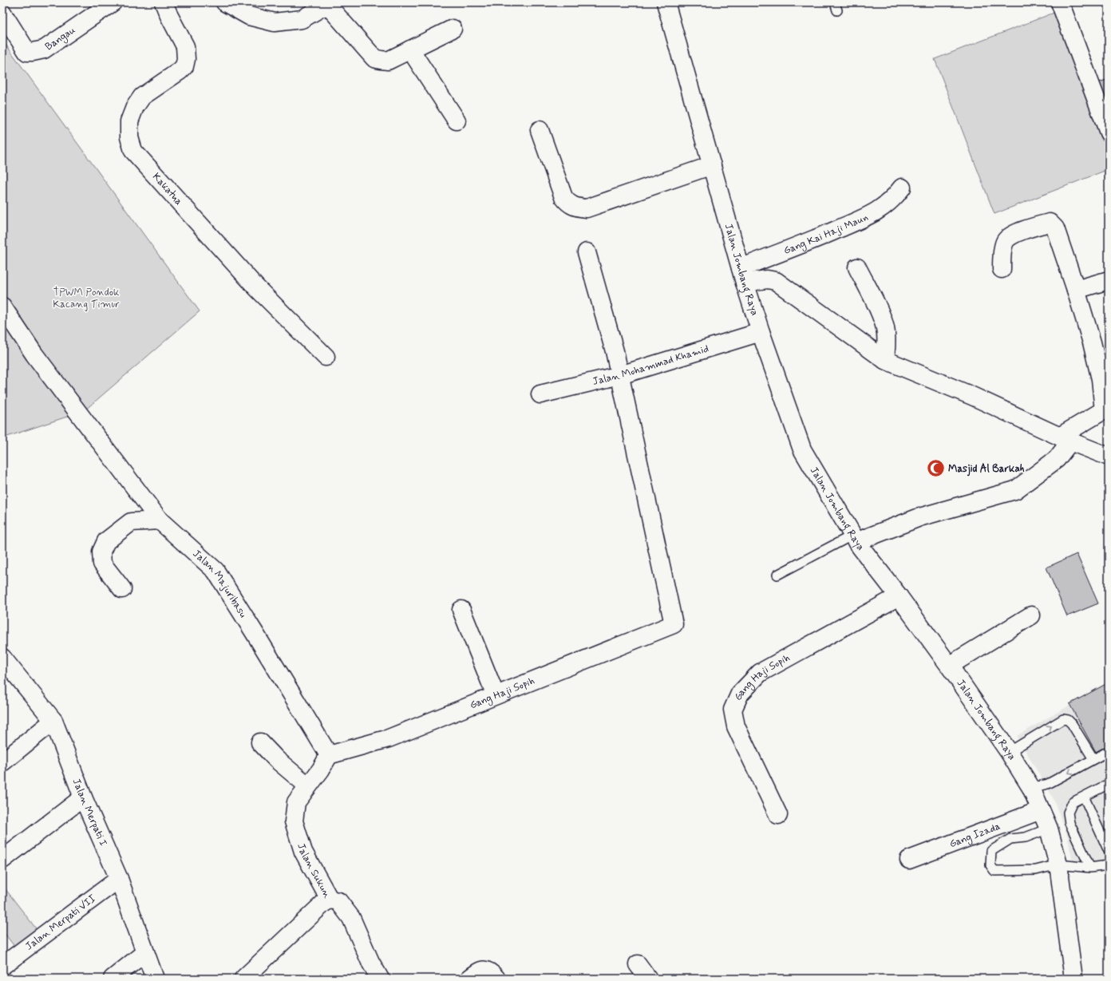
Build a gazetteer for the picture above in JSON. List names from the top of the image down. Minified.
{"streets":{"street":["Bangau","Kakatua","Gang Kai Haji Maun","Jalan Jombang Raya","Jalan Mohammad Khamid","Jalan Majuribasu","Gang Haji Sopih","Jalan Merpati I","Gang Izada","Jalan Sukun","Jalan Merpati VII"]},"crossings":[["Gang Kai Haji Maun","Jalan Jombang Raya"],["Jalan Jombang Raya","Jalan Mohammad Khamid"],["Jalan Jombang Raya","Gang Haji Sopih"],["Jalan Jombang Raya","Gang Izada"],["Jalan Mohammad Khamid","Gang Haji Sopih"],["Jalan Majuribasu","Gang Haji Sopih"],["Jalan Majuribasu","Jalan Sukun"],["Gang Haji Sopih","Jalan Sukun"],["Jalan Merpati I","Jalan Merpati VII"]],"parks":["TPWM Pondok Kacang Timur"],"places":{"mosque":["Masjid Al Barkah"]}}
